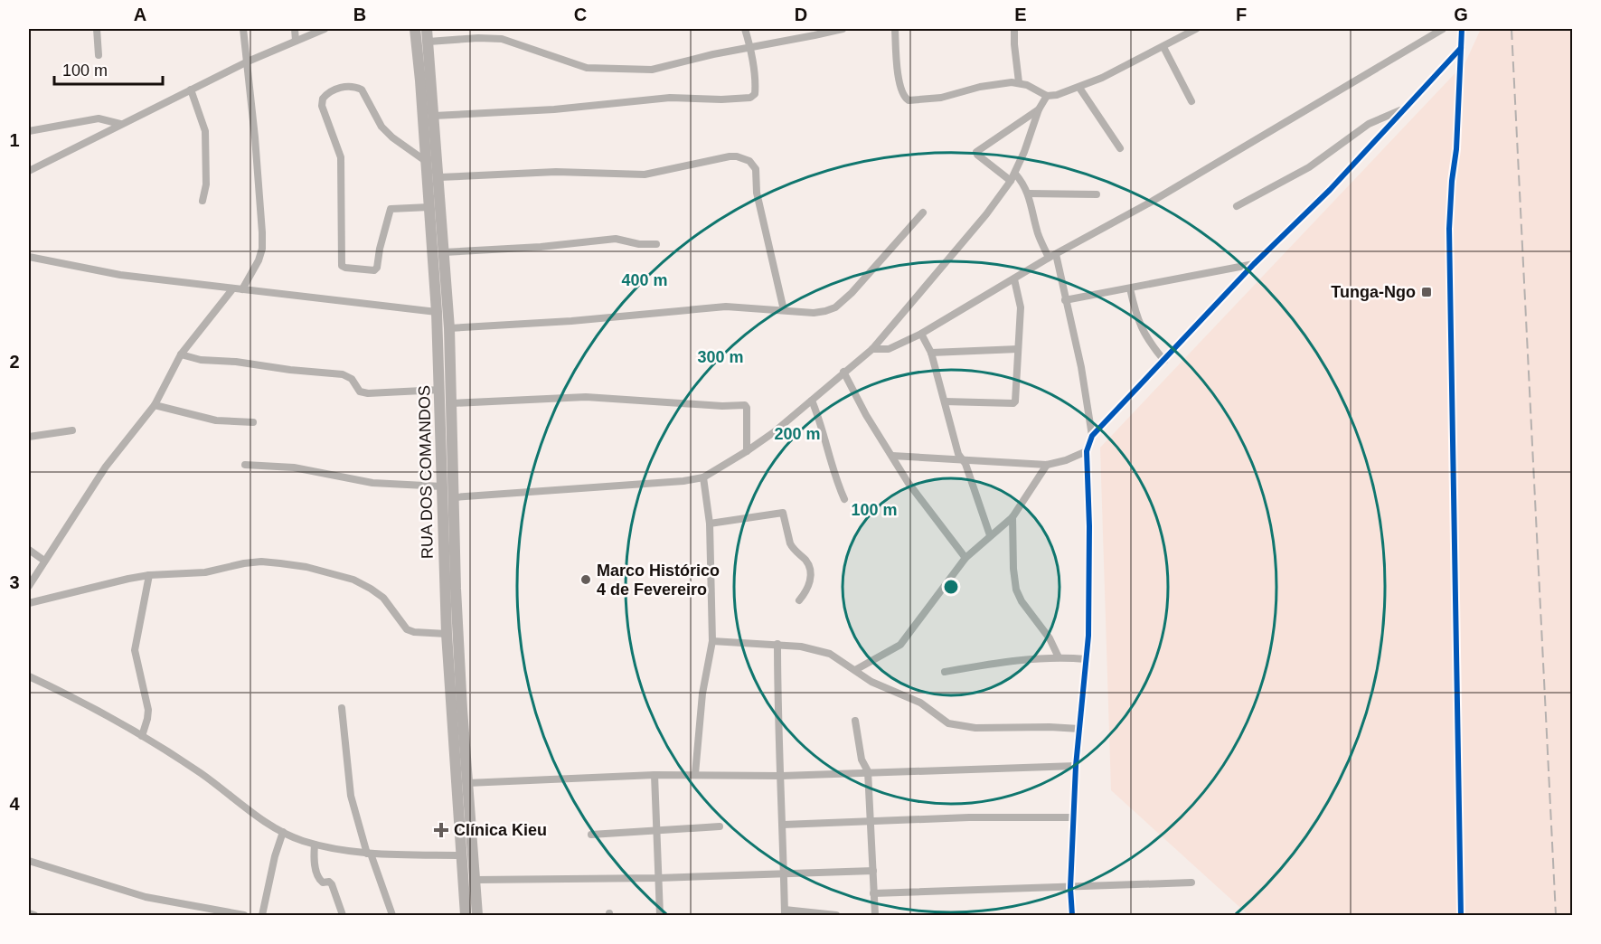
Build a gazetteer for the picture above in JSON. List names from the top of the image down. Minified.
{"streets":{"main road":["RUA DOS COMANDOS"]},"places":{"transit":["Tunga-Ngo"],"other":["Marco Histórico 4 de Fevereiro"],"health":["Clínica Kieu"]},"scale_bar":"100 m","grid":{"columns":["A","B","C","D","E","F","G"],"rows":["1","2","3","4"]},"rings":["400 m","300 m","200 m","100 m"]}
